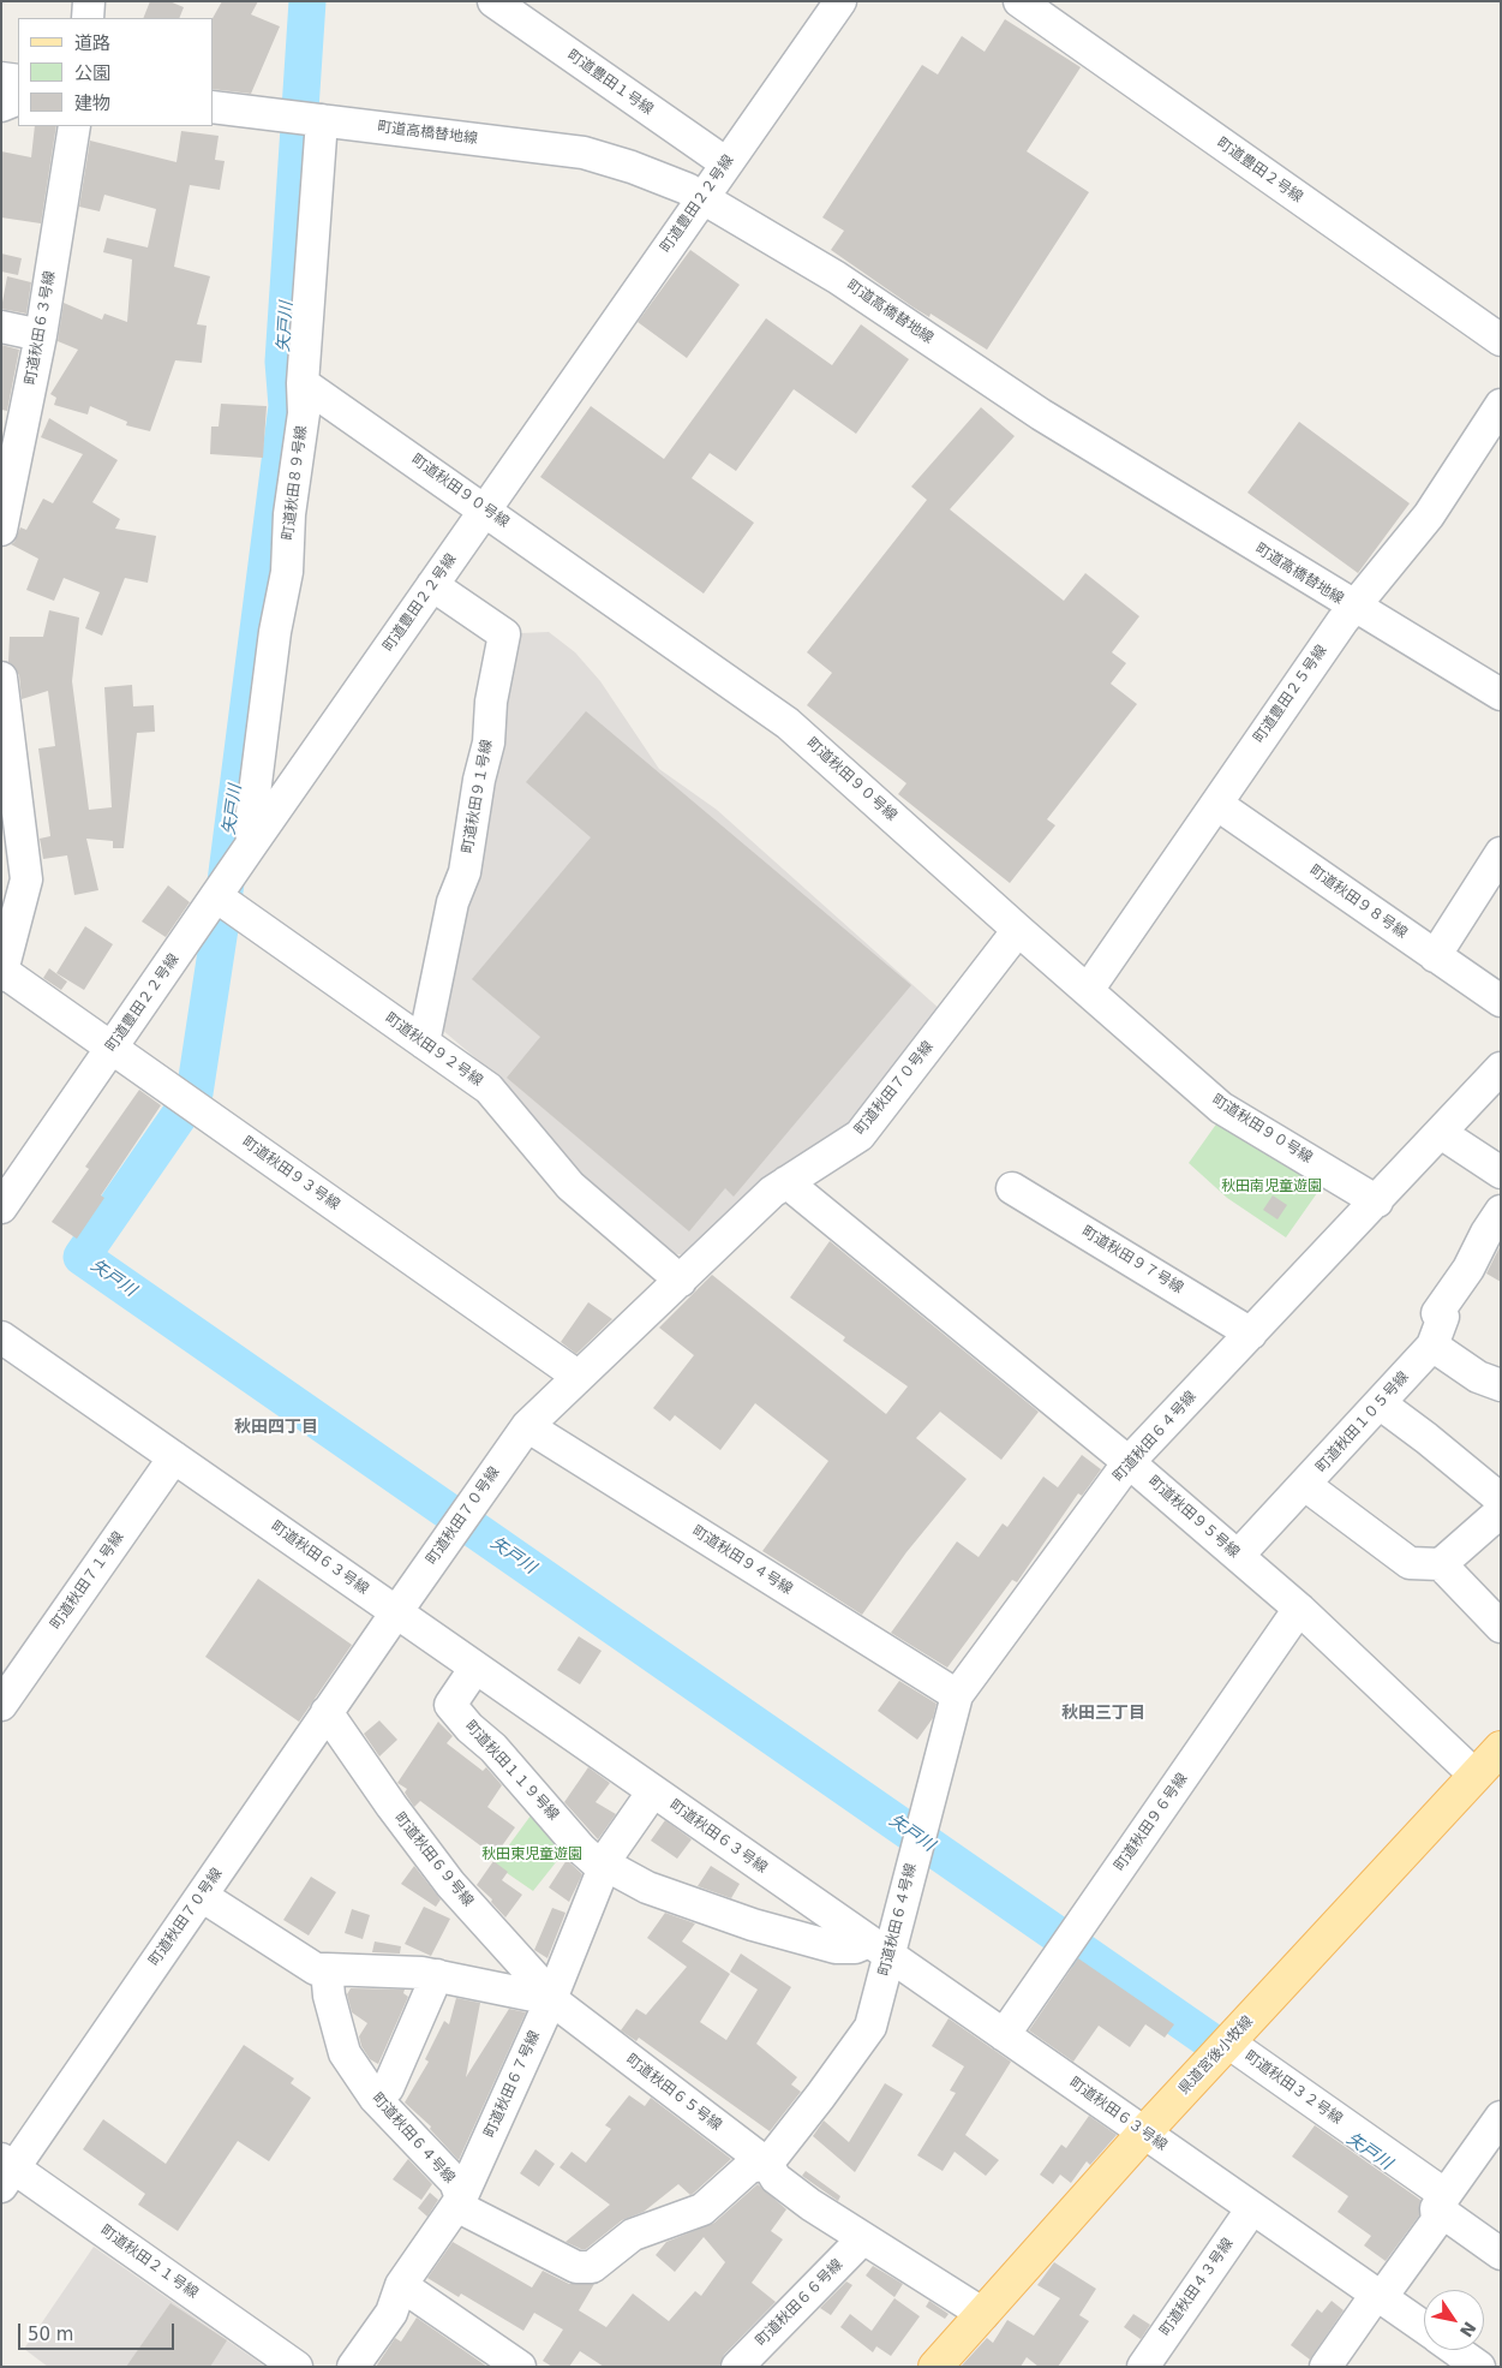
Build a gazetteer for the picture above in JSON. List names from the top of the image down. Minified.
{"streets":{"main road":["県道宮後小牧線"],"street":["町道豊田１号線","町道高橋替地線","町道豊田２号線","町道豊田２２号線","町道秋田６３号線","町道秋田８９号線","町道秋田９０号線","町道豊田２５号線","町道秋田９１号線","町道秋田９８号線","町道秋田９２号線","町道秋田７０号線","町道秋田９３号線","町道秋田９７号線","町道秋田１０５号線","町道秋田６４号線","町道秋田９５号線","町道秋田９４号線","町道秋田７１号線","町道秋田１１９号線","町道秋田９６号線","町道秋田６９号線","町道秋田６７号線","町道秋田３２号線","町道秋田６５号線","町道秋田２１号線","町道秋田４３号線","町道秋田６６号線"]},"crossings":[["町道豊田１号線","町道豊田２２号線"],["町道高橋替地線","町道豊田２２号線"],["町道高橋替地線","町道秋田８９号線"],["町道高橋替地線","町道豊田２５号線"],["町道豊田２２号線","町道秋田８９号線"],["町道豊田２２号線","町道秋田９０号線"],["町道豊田２２号線","町道秋田９１号線"],["町道豊田２２号線","町道秋田９２号線"],["町道豊田２２号線","町道秋田９３号線"],["町道秋田６３号線","町道秋田７０号線"],["町道秋田６３号線","町道秋田６４号線"],["町道秋田６３号線","町道秋田７１号線"],["町道秋田６３号線","町道秋田１１９号線"],["町道秋田６３号線","町道秋田９６号線"],["町道秋田６３号線","県道宮後小牧線"],["町道秋田６３号線","町道秋田６７号線"],["町道秋田６３号線","町道秋田４３号線"],["町道秋田８９号線","町道秋田９０号線"],["町道秋田９０号線","町道豊田２５号線"],["町道秋田９０号線","町道秋田７０号線"],["町道秋田９０号線","町道秋田６４号線"],["町道豊田２５号線","町道秋田９８号線"],["町道秋田９１号線","町道秋田９２号線"],["町道秋田９２号線","町道秋田７０号線"],["町道秋田７０号線","町道秋田９３号線"],["町道秋田７０号線","町道秋田９５号線"],["町道秋田７０号線","町道秋田９４号線"],["町道秋田７０号線","町道秋田６９号線"],["町道秋田７０号線","町道秋田２１号線"],["町道秋田９７号線","町道秋田６４号線"],["町道秋田１０５号線","町道秋田９５号線"],["町道秋田６４号線","町道秋田９５号線"],["町道秋田６４号線","町道秋田９４号線"],["町道秋田６４号線","町道秋田６７号線"],["町道秋田６４号線","町道秋田６５号線"],["町道秋田９５号線","町道秋田９６号線"],["町道秋田９５号線","県道宮後小牧線"],["町道秋田１１９号線","町道秋田６７号線"],["町道秋田６９号線","町道秋田６７号線"],["町道秋田６９号線","町道秋田６５号線"],["県道宮後小牧線","町道秋田３２号線"],["県道宮後小牧線","町道秋田６５号線"],["町道秋田６７号線","町道秋田６５号線"],["町道秋田６５号線","町道秋田６６号線"]],"districts":["秋田四丁目","秋田三丁目"],"water":["矢戸川"],"parks":["秋田南児童遊園","秋田東児童遊園"],"legend":["道路","公園","建物"],"scale_bar":"50 m","north":"bottom right"}
